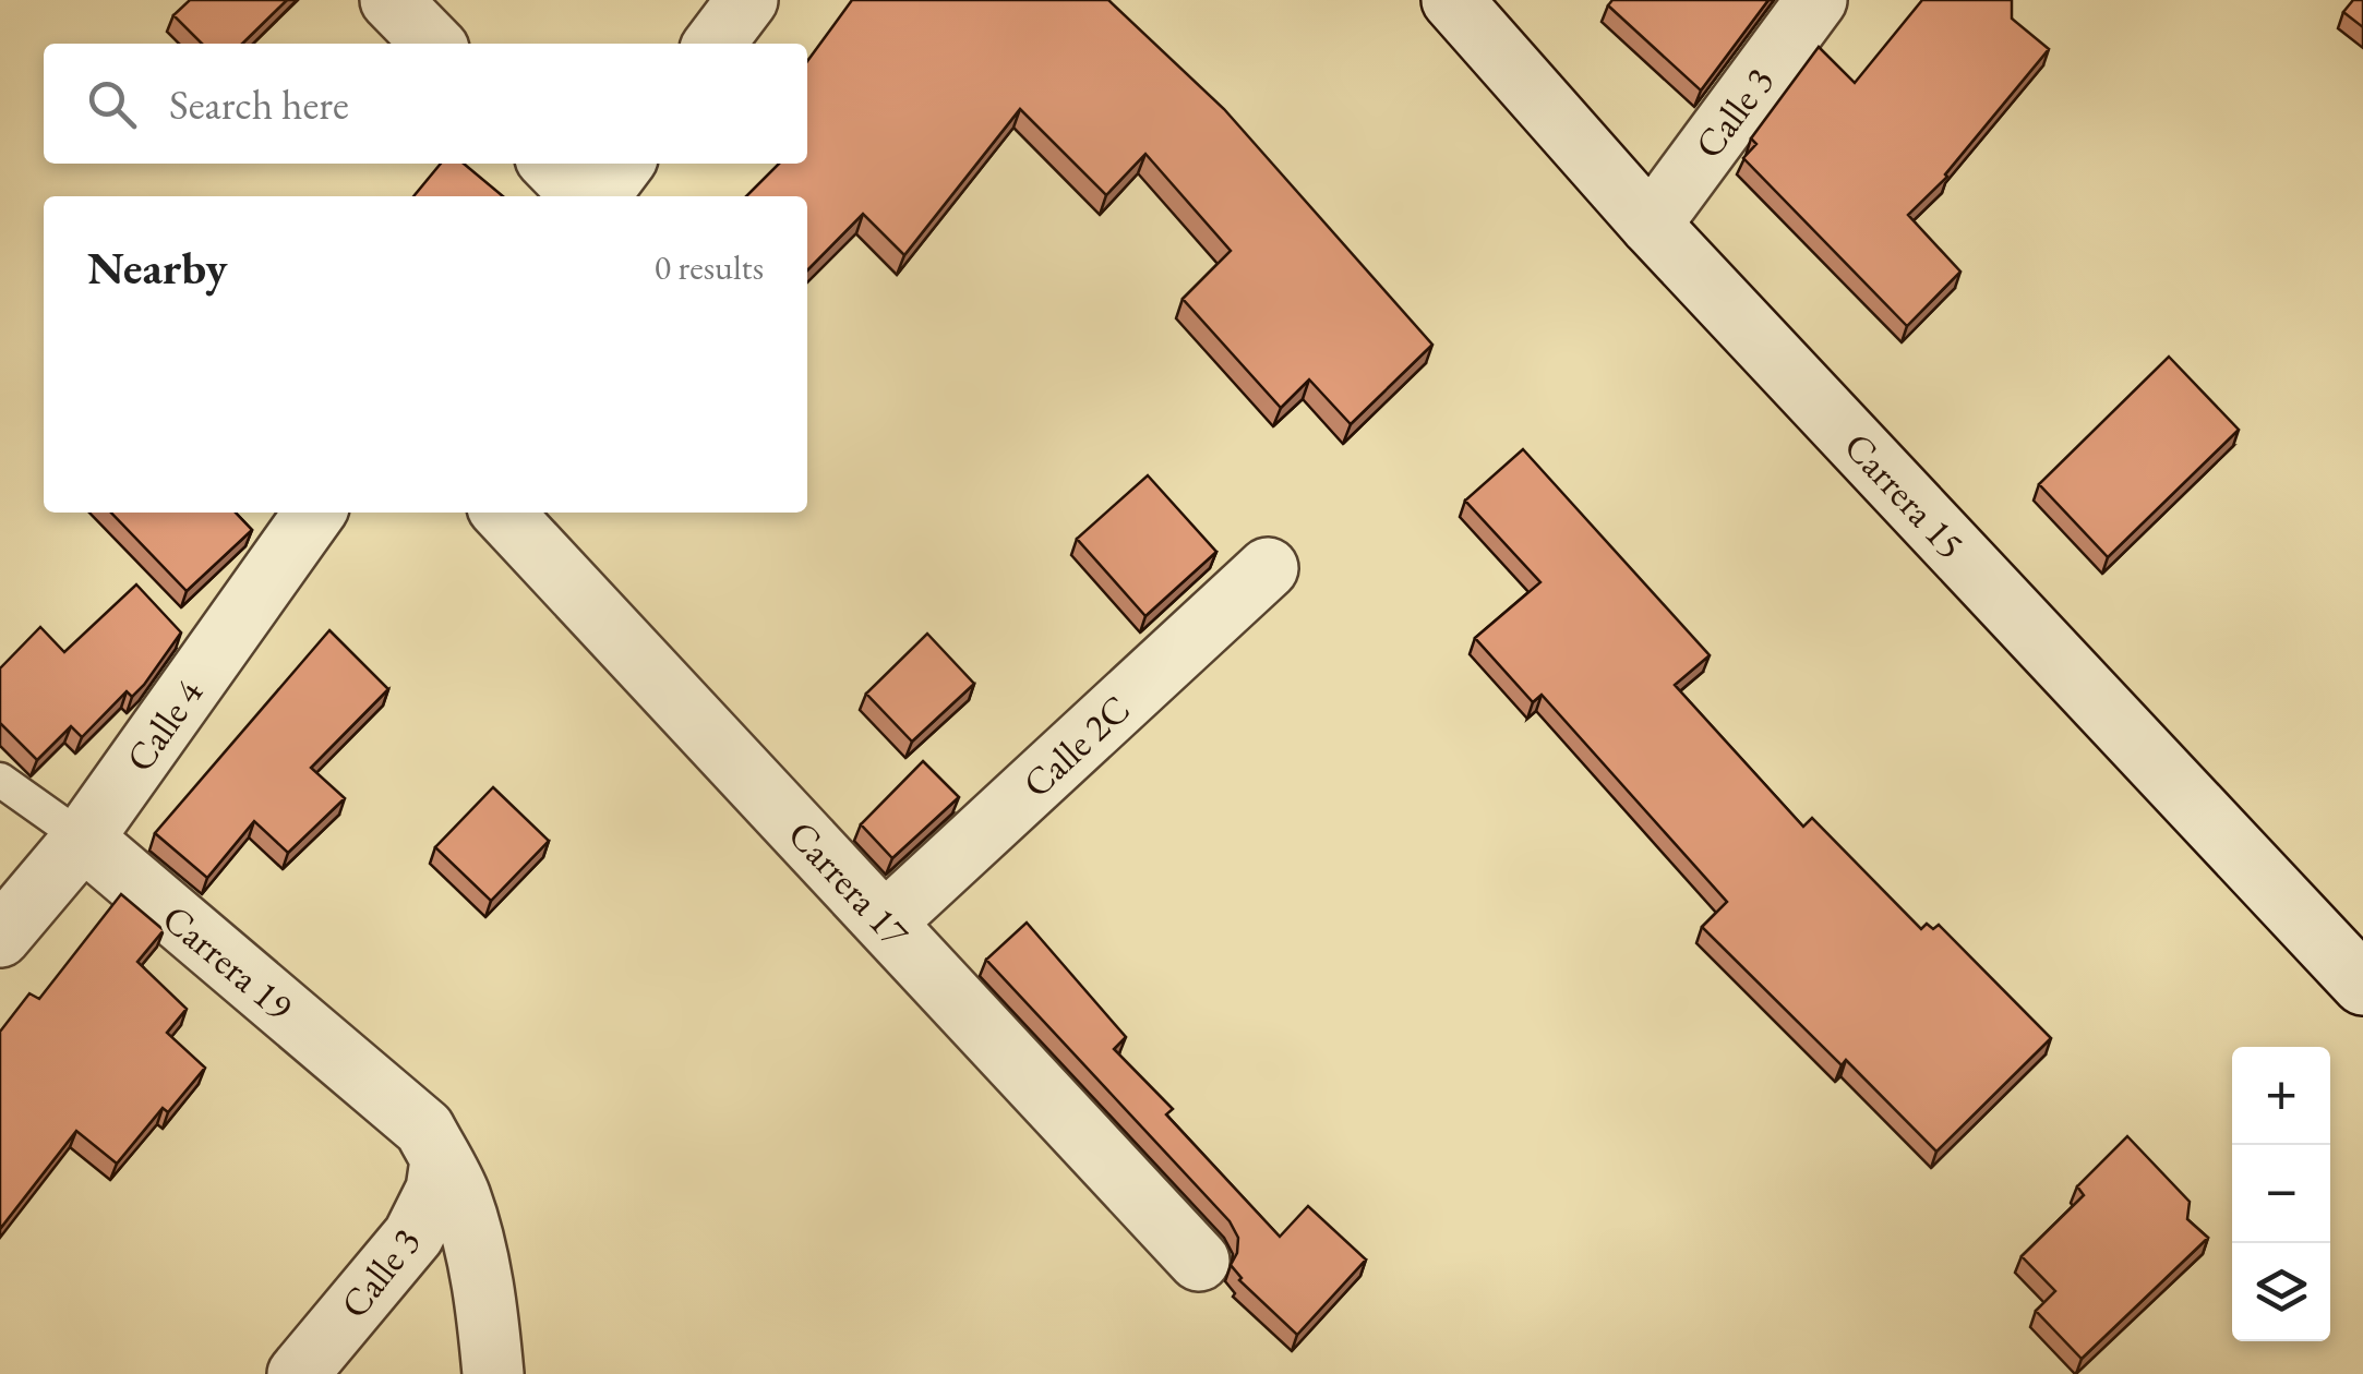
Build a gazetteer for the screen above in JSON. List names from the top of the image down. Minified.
{"streets":{"street":["Calle 3","Carrera 15","Calle 4","Calle 2C","Carrera 17","Carrera 19"]},"crossings":[["Calle 3","Carrera 15"],["Calle 3","Carrera 19"],["Calle 4","Carrera 19"],["Calle 2C","Carrera 17"]],"page":{"search":"Search here","heading":["Nearby","0 results"],"map_buttons":["+","−"]}}
